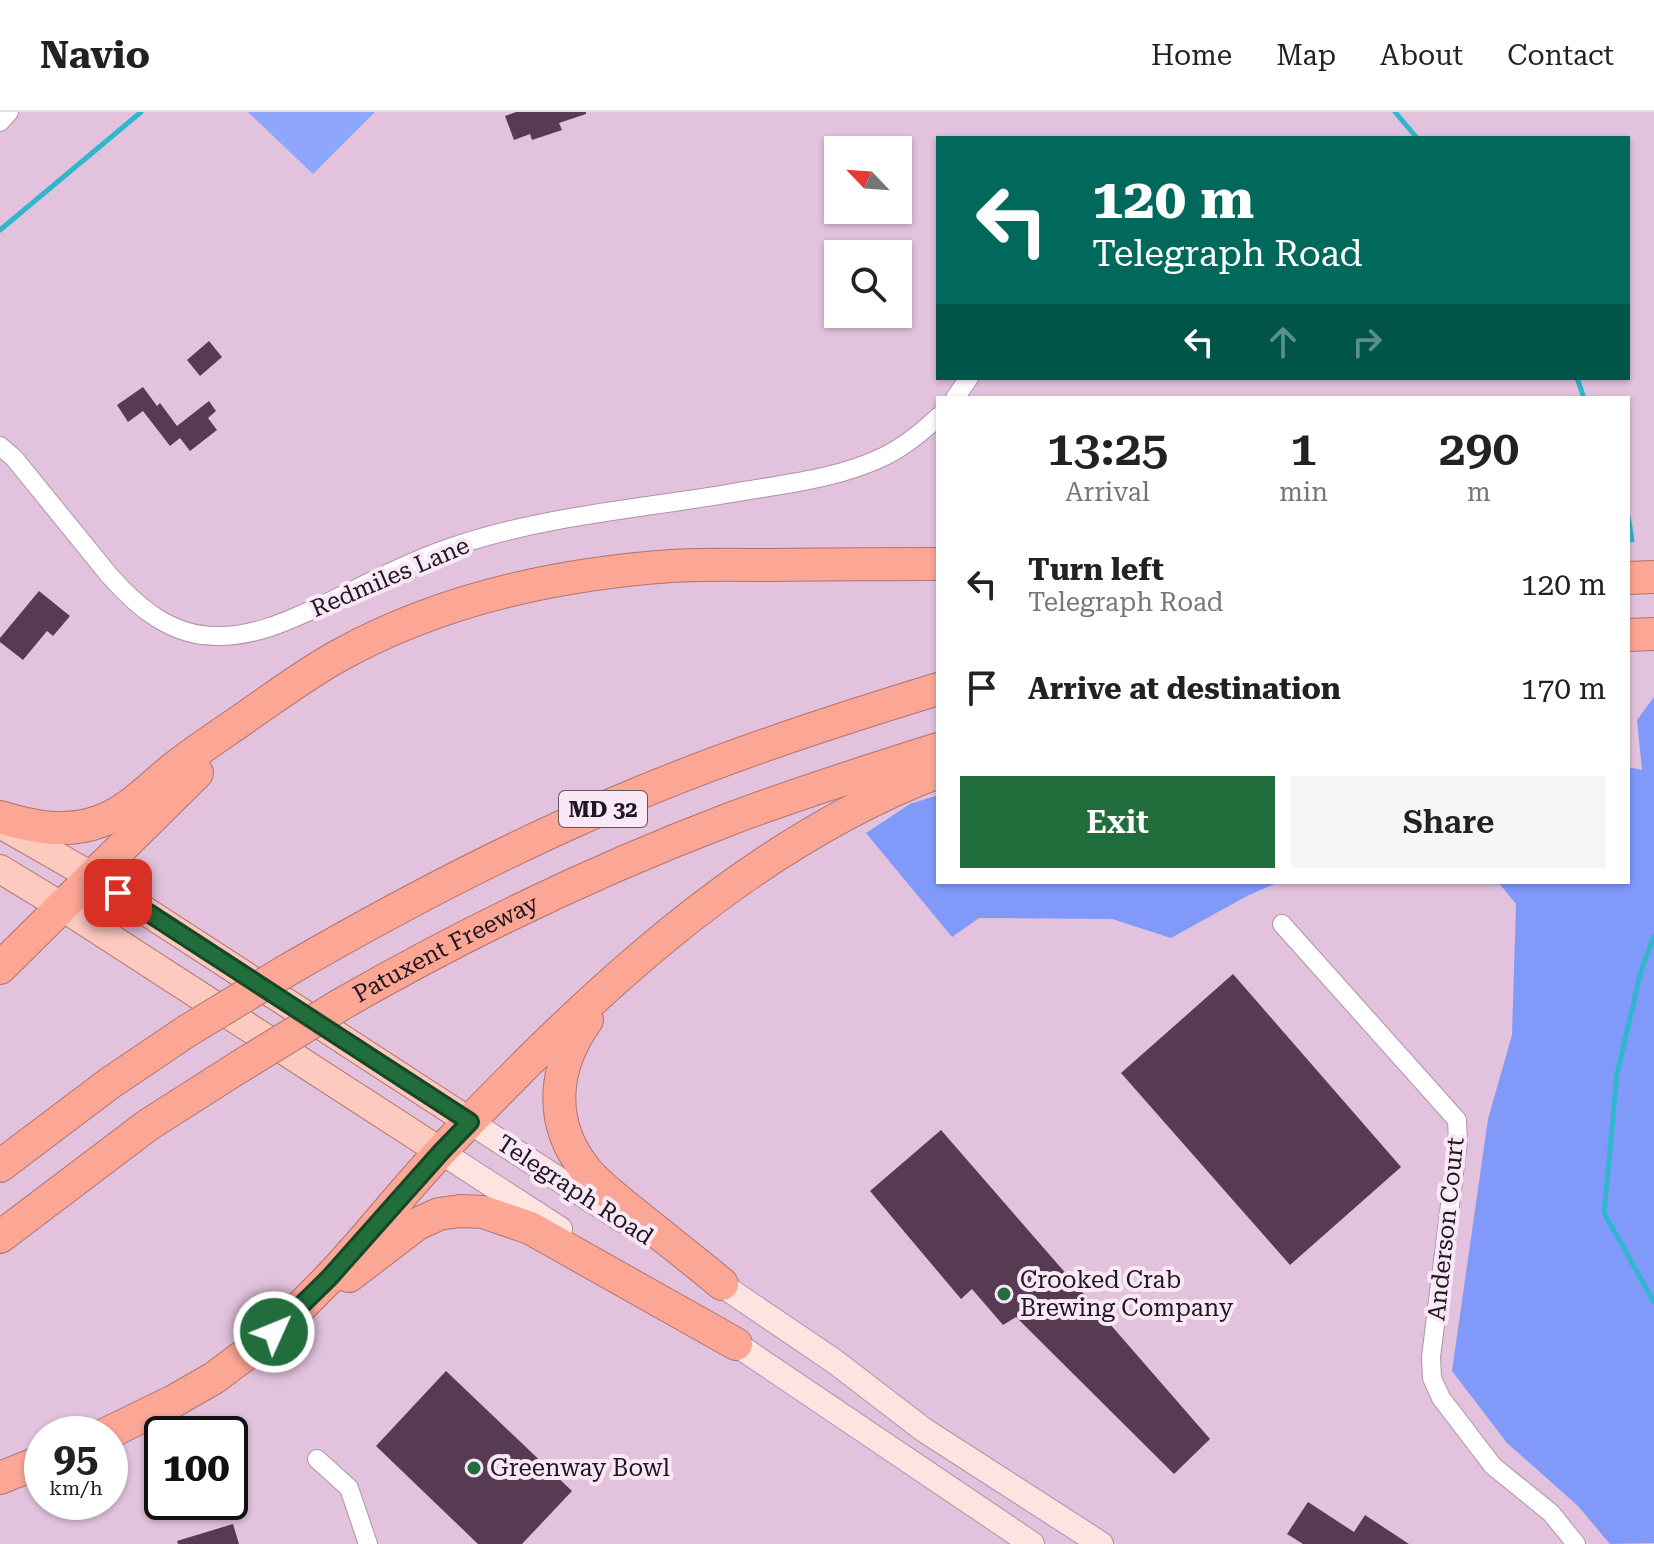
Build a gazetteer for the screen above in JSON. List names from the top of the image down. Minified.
{"streets":{"highway":["MD 32","Patuxent Freeway"],"main road":["Telegraph Road"],"street":["Redmiles Lane","Anderson Court"]},"places":["Crooked Crab Brewing Company","Greenway Bowl"],"north":"top left","page":{"header":"Navio","nav":["Home","Map","About","Contact"],"turn":["120 m","Telegraph Road"],"eta":["13:25","Arrival","1","min","290","m"],"list":[{"name":"Turn left","note":"Telegraph Road","value":"120 m"},{"name":"Arrive at destination","value":"170 m"}],"buttons":["Exit","Share"],"speed":"95 km/h","limit":"100"}}
